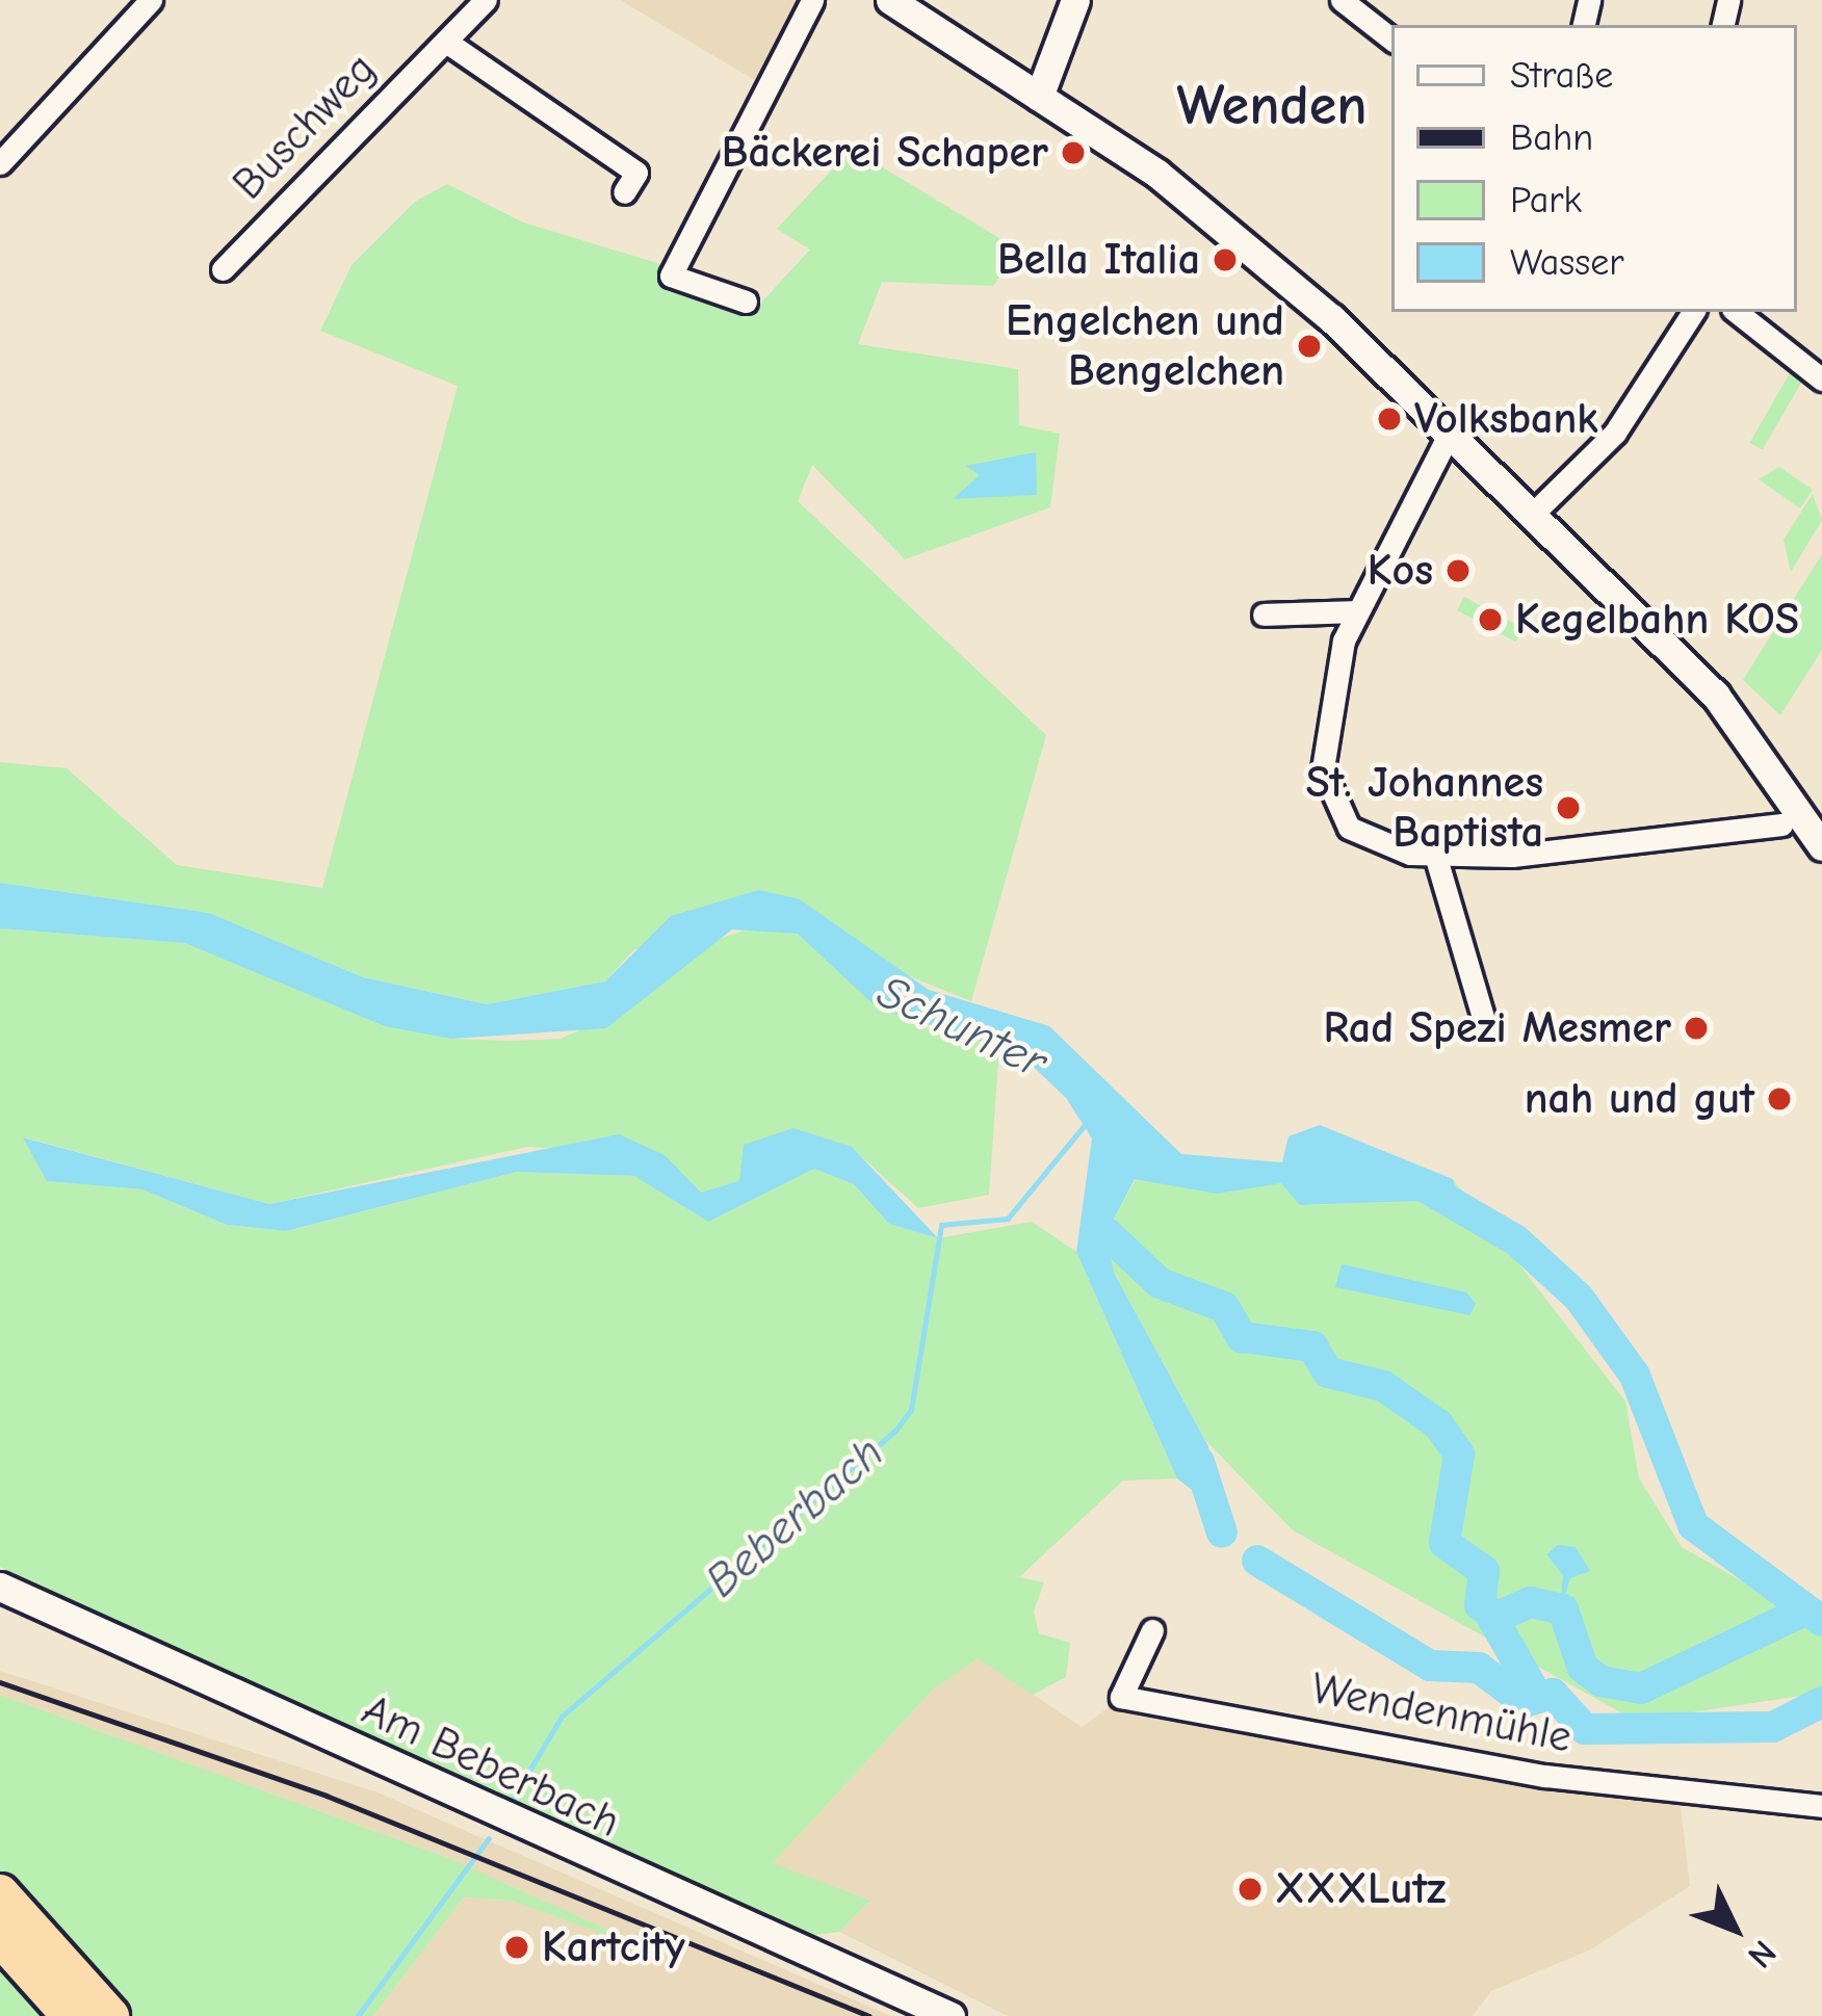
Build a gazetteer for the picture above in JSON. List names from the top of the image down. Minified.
{"streets":{"main road":["Am Beberbach"],"street":["Buschweg","Wendenmühle"]},"districts":["Wenden"],"water":["Schunter","Beberbach"],"places":["Bäckerei Schaper","Bella Italia","Engelchen und Bengelchen","Volksbank","Kos","Kegelbahn KOS","St. Johannes Baptista","Rad Spezi Mesmer","nah und gut","XXXLutz","Kartcity"],"legend":["Straße","Bahn","Park","Wasser"],"north":"bottom right"}
